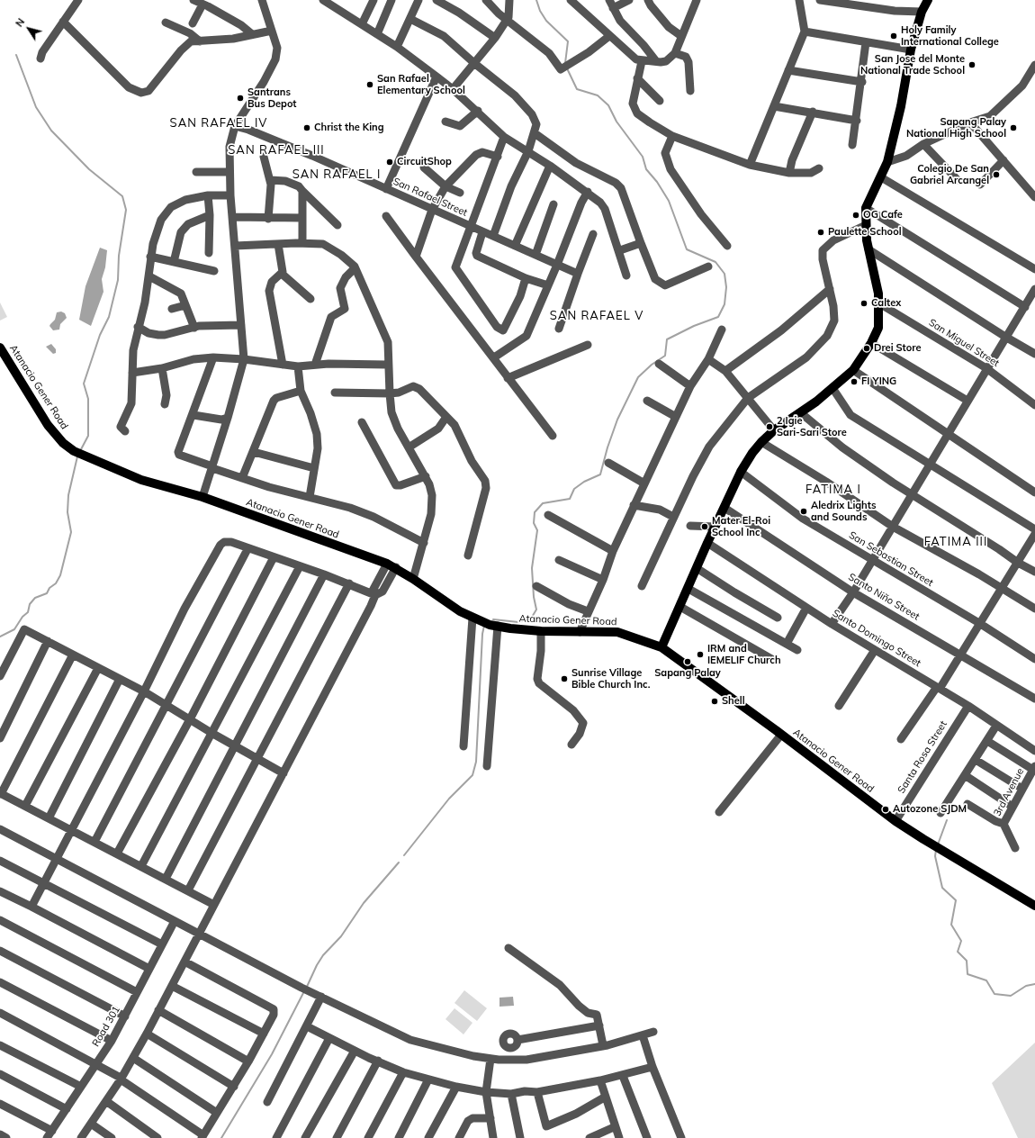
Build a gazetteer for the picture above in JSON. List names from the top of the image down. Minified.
{"streets":{"main road":["Atanacio Gener Road"],"street":["San Rafael Street","San Miguel Street","San Sebastian Street","Santo Niño Street","Santo Domingo Street","Santa Rosa Street","3rd Avenue","Road 301"]},"crossings":[["Atanacio Gener Road","Santa Rosa Street"],["Santo Domingo Street","Santa Rosa Street"]],"districts":["SAN RAFAEL IV","SAN RAFAEL III","SAN RAFAEL I","SAN RAFAEL V","FATIMA I","FATIMA III"],"places":["Holy Family International College","San Jose del Monte National Trade School","San Rafael Elementary School","Santrans Bus Depot","Christ the King","Sapang Palay National High School","CircuitShop","Colegio De San Gabriel Arcangel","OG Cafe","Paulette School","Caltex","Drei Store","FI YING","2 Igie Sari-Sari Store","Aledrix Lights and Sounds","Mater El-Roi School Inc","IRM and IEMELIF Church","Sapang Palay","Sunrise Village Bible Church Inc.","Shell","Autozone SJDM"],"north":"top left"}
